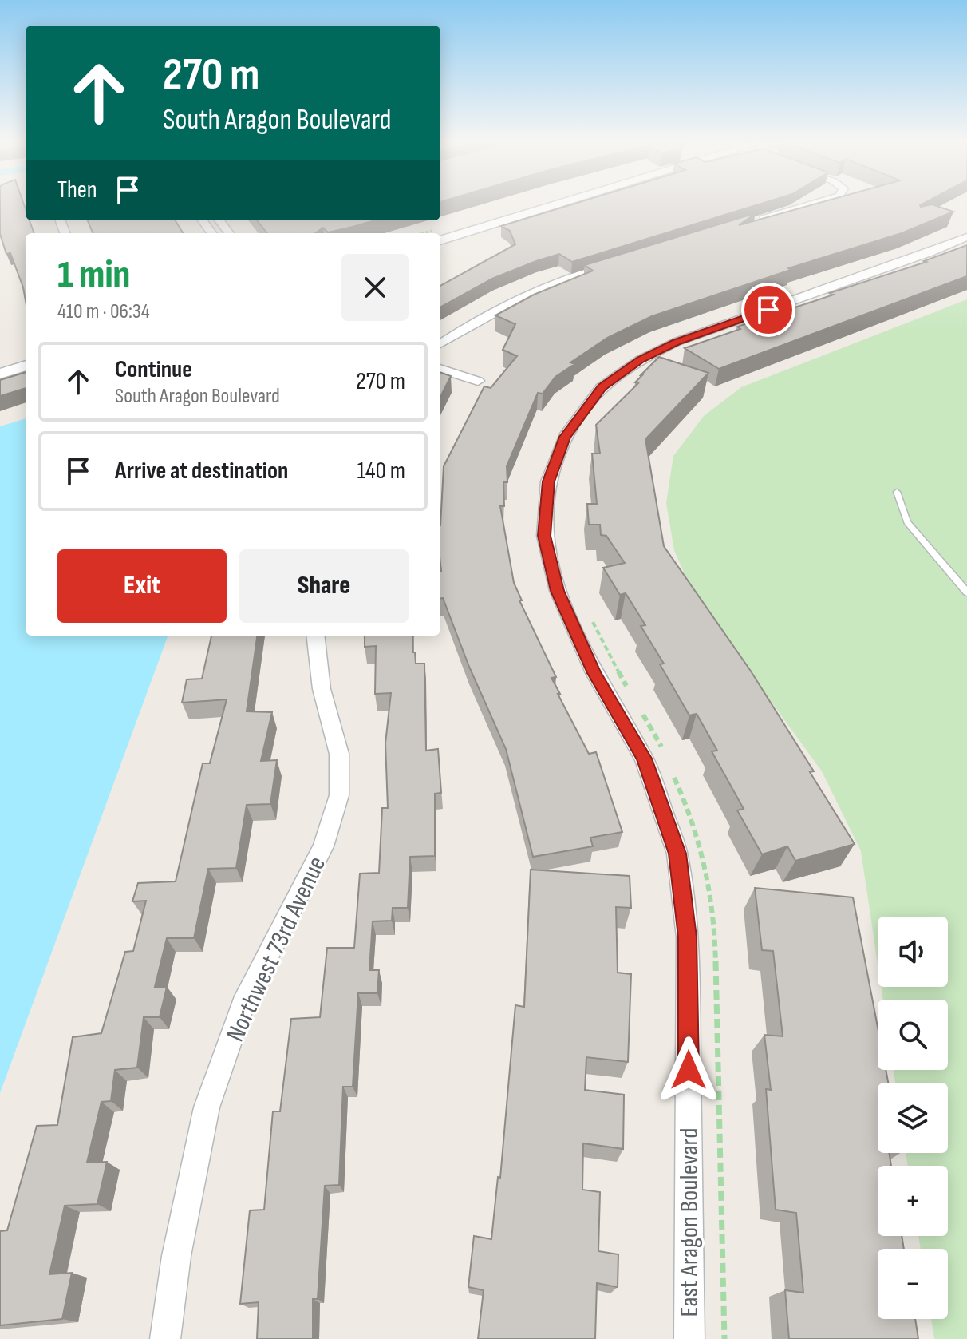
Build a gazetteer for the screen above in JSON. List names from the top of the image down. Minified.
{"streets":{"street":["Northwest 73rd Avenue","East Aragon Boulevard"]},"page":{"turn":["270 m","South Aragon Boulevard"],"then":"Then","heading":["1 min","410 m · 06:34"],"list":[{"name":"Continue","note":"South Aragon Boulevard","value":"270 m"},{"name":"Arrive at destination","value":"140 m"}],"buttons":["Exit","Share"],"map_buttons":["+","−"]}}
